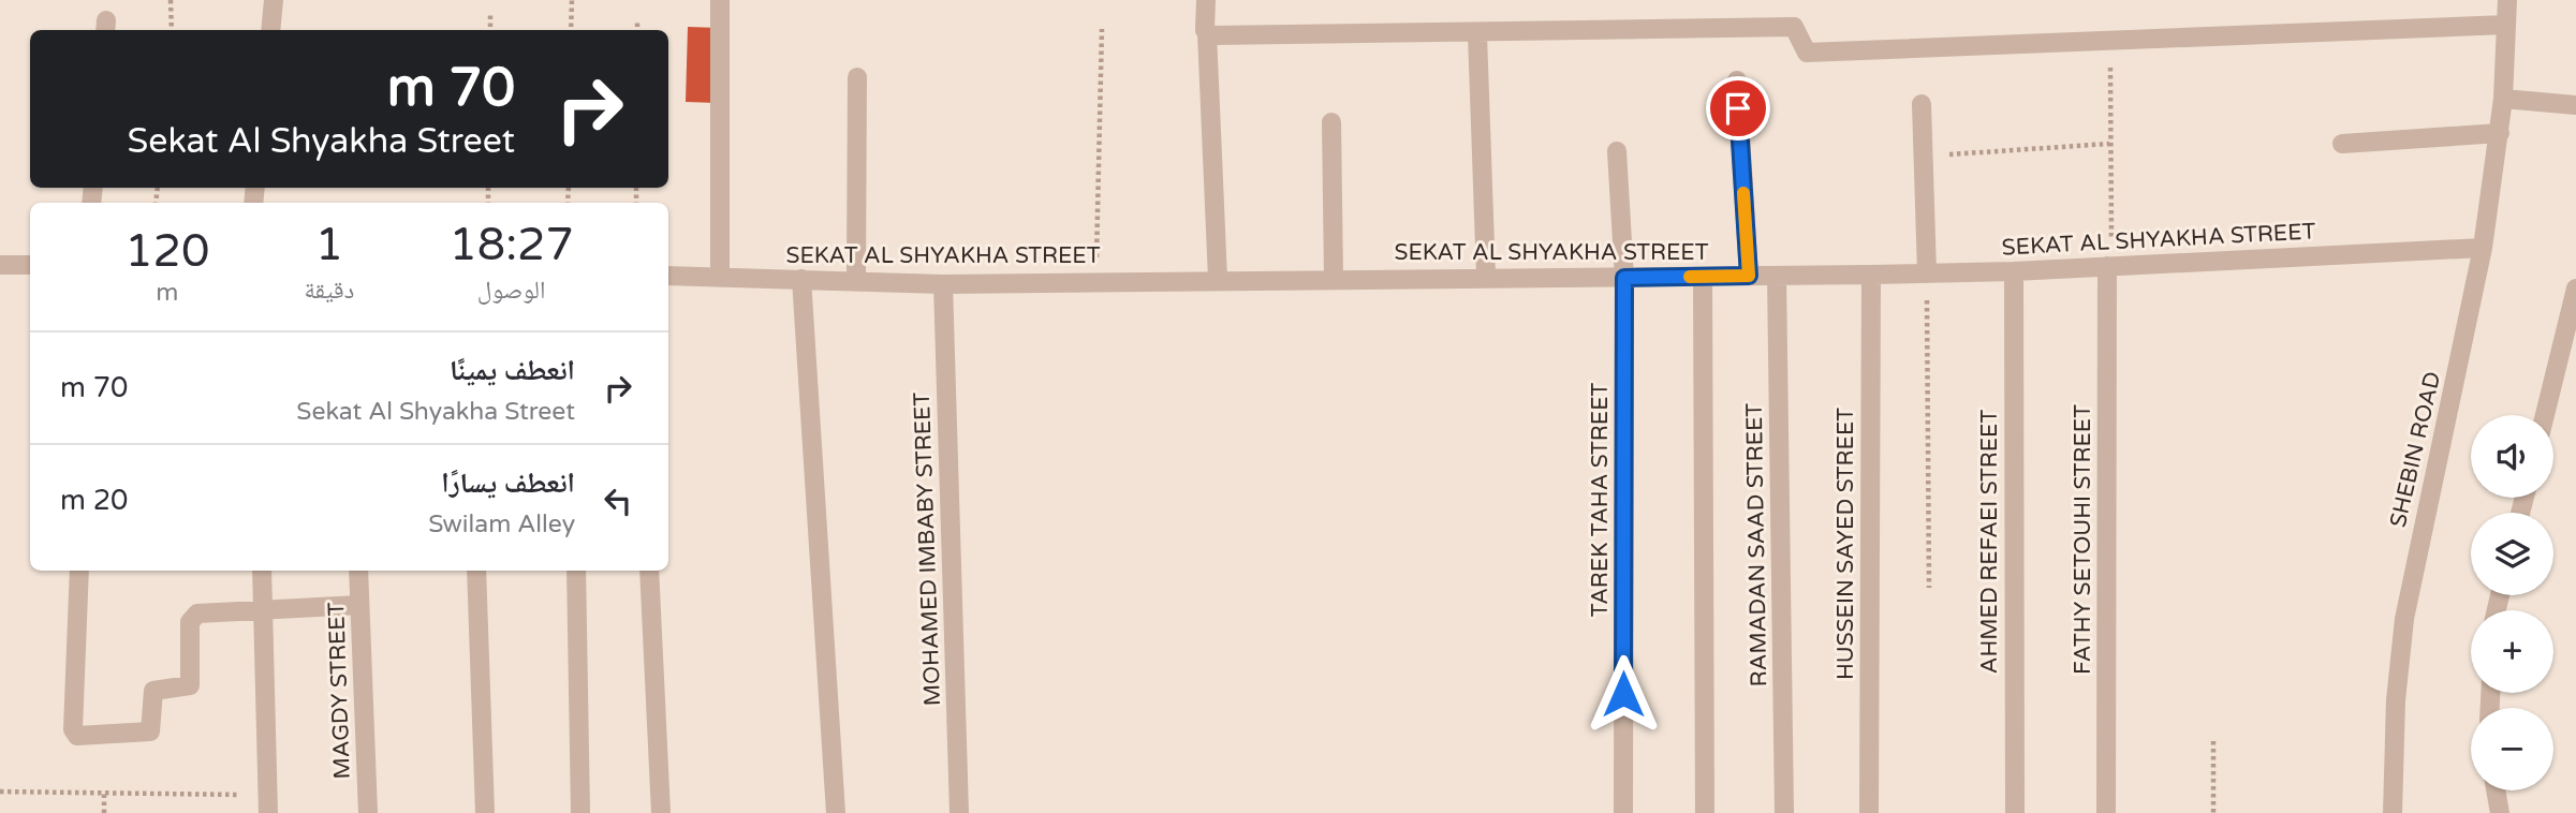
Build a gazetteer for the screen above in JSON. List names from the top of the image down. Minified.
{"streets":{"street":["SEKAT AL SHYAKHA STREET","SHEBIN ROAD","TAREK TAHA STREET","FATHY SETOUHI STREET","AHMED REFAEI STREET","HUSSEIN SAYED STREET","RAMADAN SAAD STREET","MOHAMED IMBABY STREET","MAGDY STREET"]},"crossings":[["SEKAT AL SHYAKHA STREET","SHEBIN ROAD"],["SEKAT AL SHYAKHA STREET","TAREK TAHA STREET"],["SEKAT AL SHYAKHA STREET","FATHY SETOUHI STREET"],["SEKAT AL SHYAKHA STREET","AHMED REFAEI STREET"],["SEKAT AL SHYAKHA STREET","HUSSEIN SAYED STREET"],["SEKAT AL SHYAKHA STREET","RAMADAN SAAD STREET"],["SEKAT AL SHYAKHA STREET","MOHAMED IMBABY STREET"]],"page":{"turn":["70 m","Sekat Al Shyakha Street"],"eta":["18:27","الوصول","1","دقيقة","120","m"],"list":[{"name":"انعطف يمينًا","note":"Sekat Al Shyakha Street","value":"70 m"},{"name":"انعطف يسارًا","note":"Swilam Alley","value":"20 m"}],"map_buttons":["+","−"]}}
